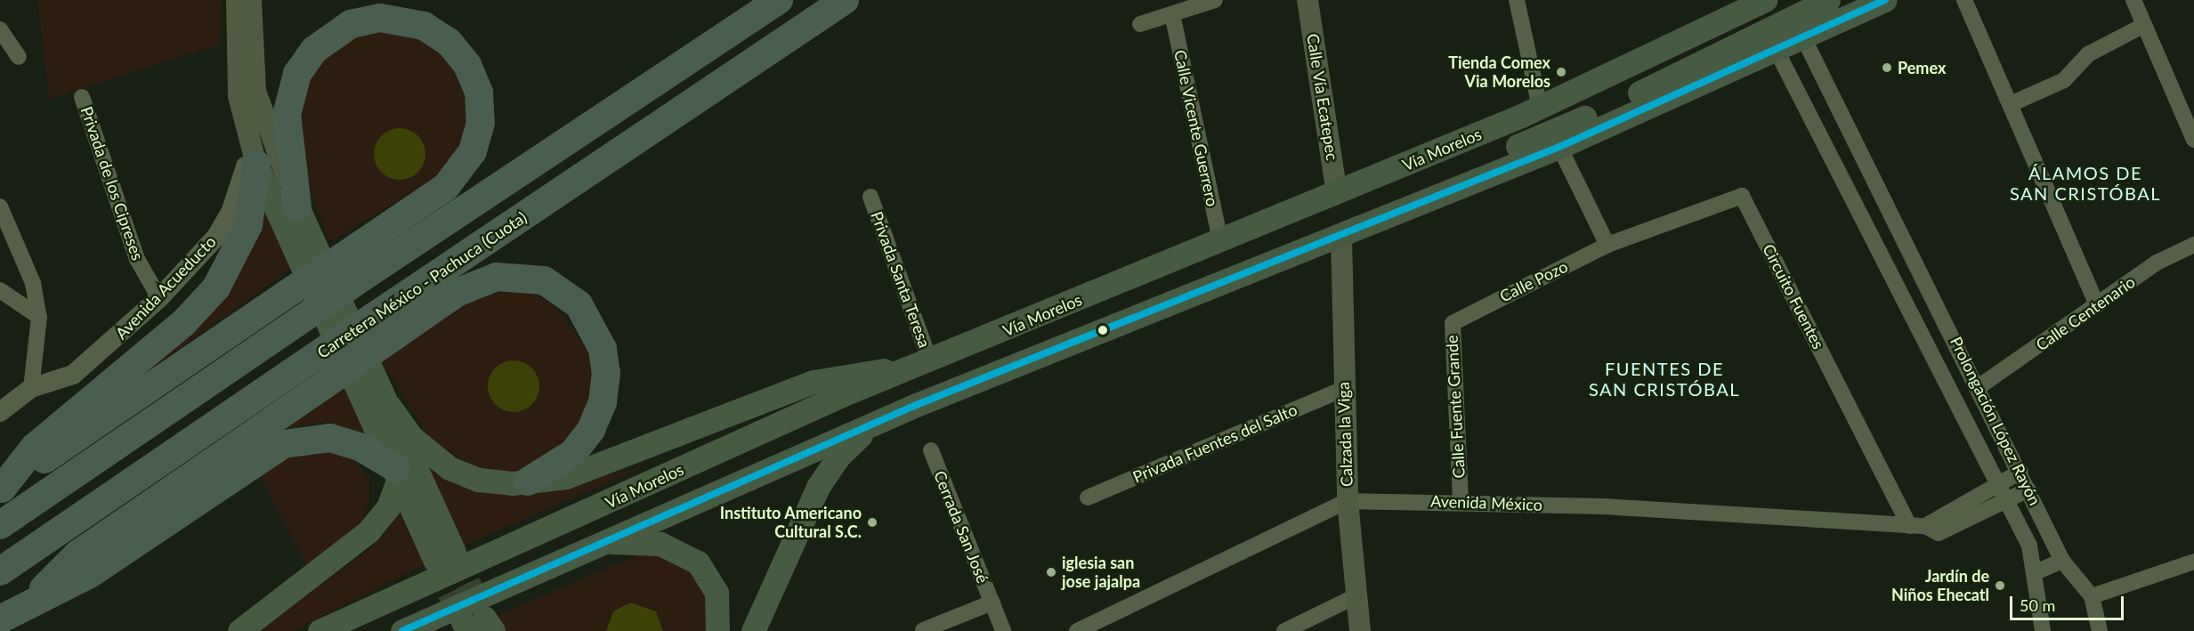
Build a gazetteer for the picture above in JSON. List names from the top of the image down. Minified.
{"streets":{"highway":["Carretera México - Pachuca (Cuota)"],"main road":["Calle Vía Ecatepec","Vía Morelos","Calzada la Viga"],"street":["Calle Vicente Guerrero","Privada de los Cipreses","Privada Santa Teresa","Calle Pozo","Avenida Acueducto","Circuito Fuentes","Calle Centenario","Calle Fuente Grande","Prolongación López Rayón","Privada Fuentes del Salto","Avenida México","Cerrada San José"]},"crossings":[["Calle Vía Ecatepec","Vía Morelos"],["Calle Vicente Guerrero","Vía Morelos"],["Vía Morelos","Privada Santa Teresa"],["Vía Morelos","Prolongación López Rayón"],["Vía Morelos","Calzada la Viga"],["Privada de los Cipreses","Avenida Acueducto"],["Calle Pozo","Circuito Fuentes"],["Calle Pozo","Calle Fuente Grande"],["Circuito Fuentes","Avenida México"],["Calle Centenario","Prolongación López Rayón"],["Calle Fuente Grande","Avenida México"],["Prolongación López Rayón","Avenida México"],["Calzada la Viga","Privada Fuentes del Salto"],["Calzada la Viga","Avenida México"]],"districts":["ÁLAMOS DE SAN CRISTÓBAL","FUENTES DE SAN CRISTÓBAL"],"places":["Pemex","Tienda Comex Via Morelos","Instituto Americano Cultural S.C.","iglesia san jose jajalpa","Jardín de Niños Ehecatl"],"scale_bar":"50 m"}
